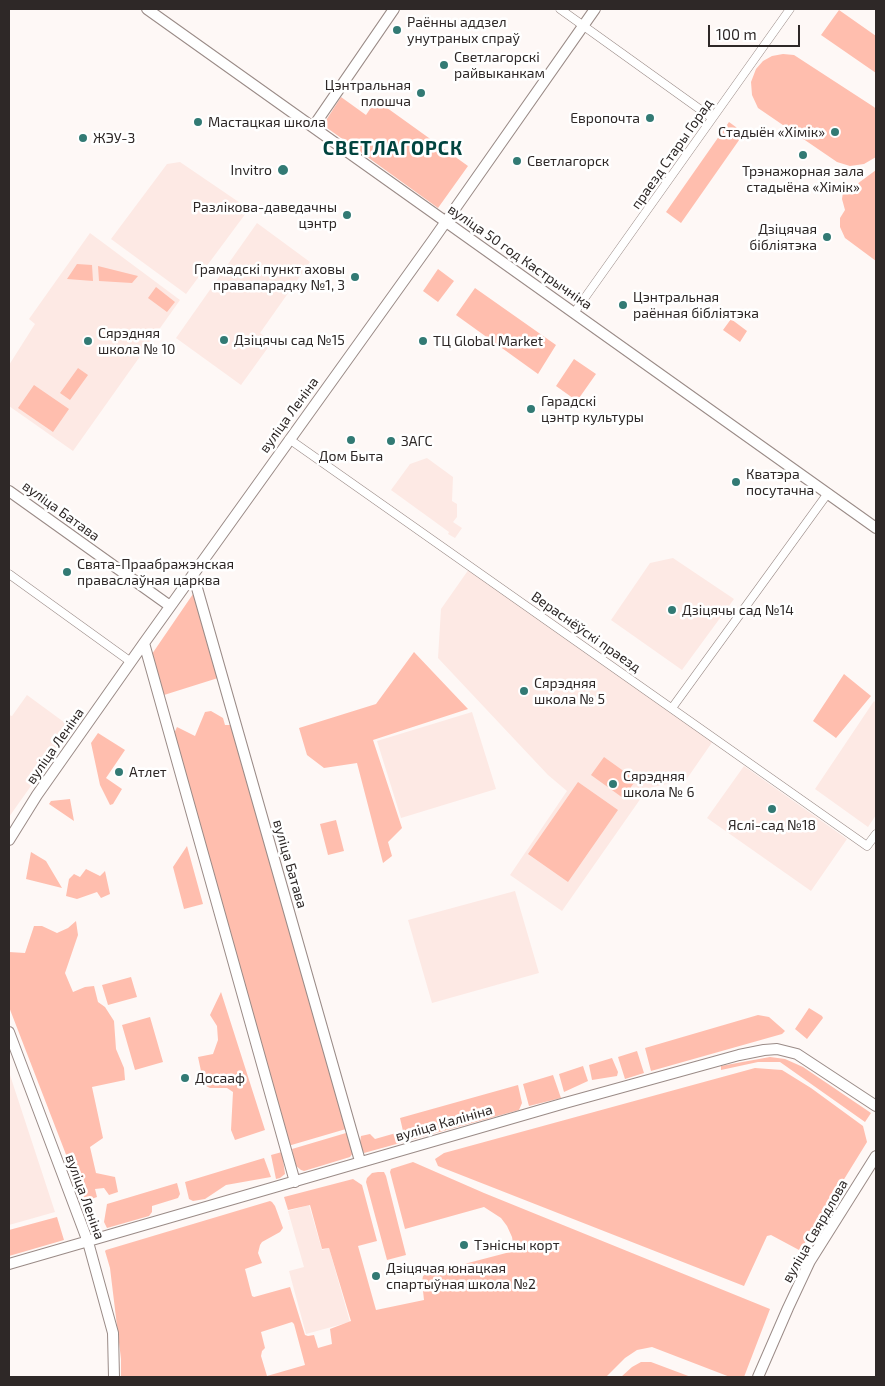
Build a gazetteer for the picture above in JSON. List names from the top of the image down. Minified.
{"streets":{"street":["праезд Стары Горад","вуліца 50 год Кастрычніка","вуліца Леніна","вуліца Батава","Вераснёўскі праезд","вуліца Калініна","вуліца Свярдлова"]},"crossings":[["праезд Стары Горад","вуліца 50 год Кастрычніка"],["вуліца 50 год Кастрычніка","вуліца Леніна"],["вуліца Леніна","вуліца Батава"],["вуліца Леніна","Вераснёўскі праезд"],["вуліца Леніна","вуліца Калініна"],["вуліца Батава","вуліца Калініна"]],"districts":["СВЕТЛАГОРСК"],"places":["Раённы аддзел унутраных спраў","Светлагорскі райвыканкам","Цэнтральная плошча","Европочта","Мастацкая школа","Стадыён «Хімік»","ЖЭУ-3","Трэнажорная зала стадыёна «Хімік»","Светлагорск","Invitro","Разлікова-даведачны цэнтр","Дзіцячая бібліятэка","Грамадскі пункт аховы правапарадку №1, 3","Цэнтральная раённая бібліятэка","Дзіцячы сад №15","Сярэдняя школа № 10","ТЦ Global Market","Гарадскі цэнтр культуры","Дом Быта","ЗАГС","Кватэра посутачна","Свята-Праабражэнская праваслаўная царква","Дзіцячы сад №14","Сярэдняя школа № 5","Атлет","Сярэдняя школа № 6","Яслі-сад №18","Досааф","Тэнісны корт","Дзіцячая юнацкая спартыўная школа №2"],"scale_bar":"100 m"}
